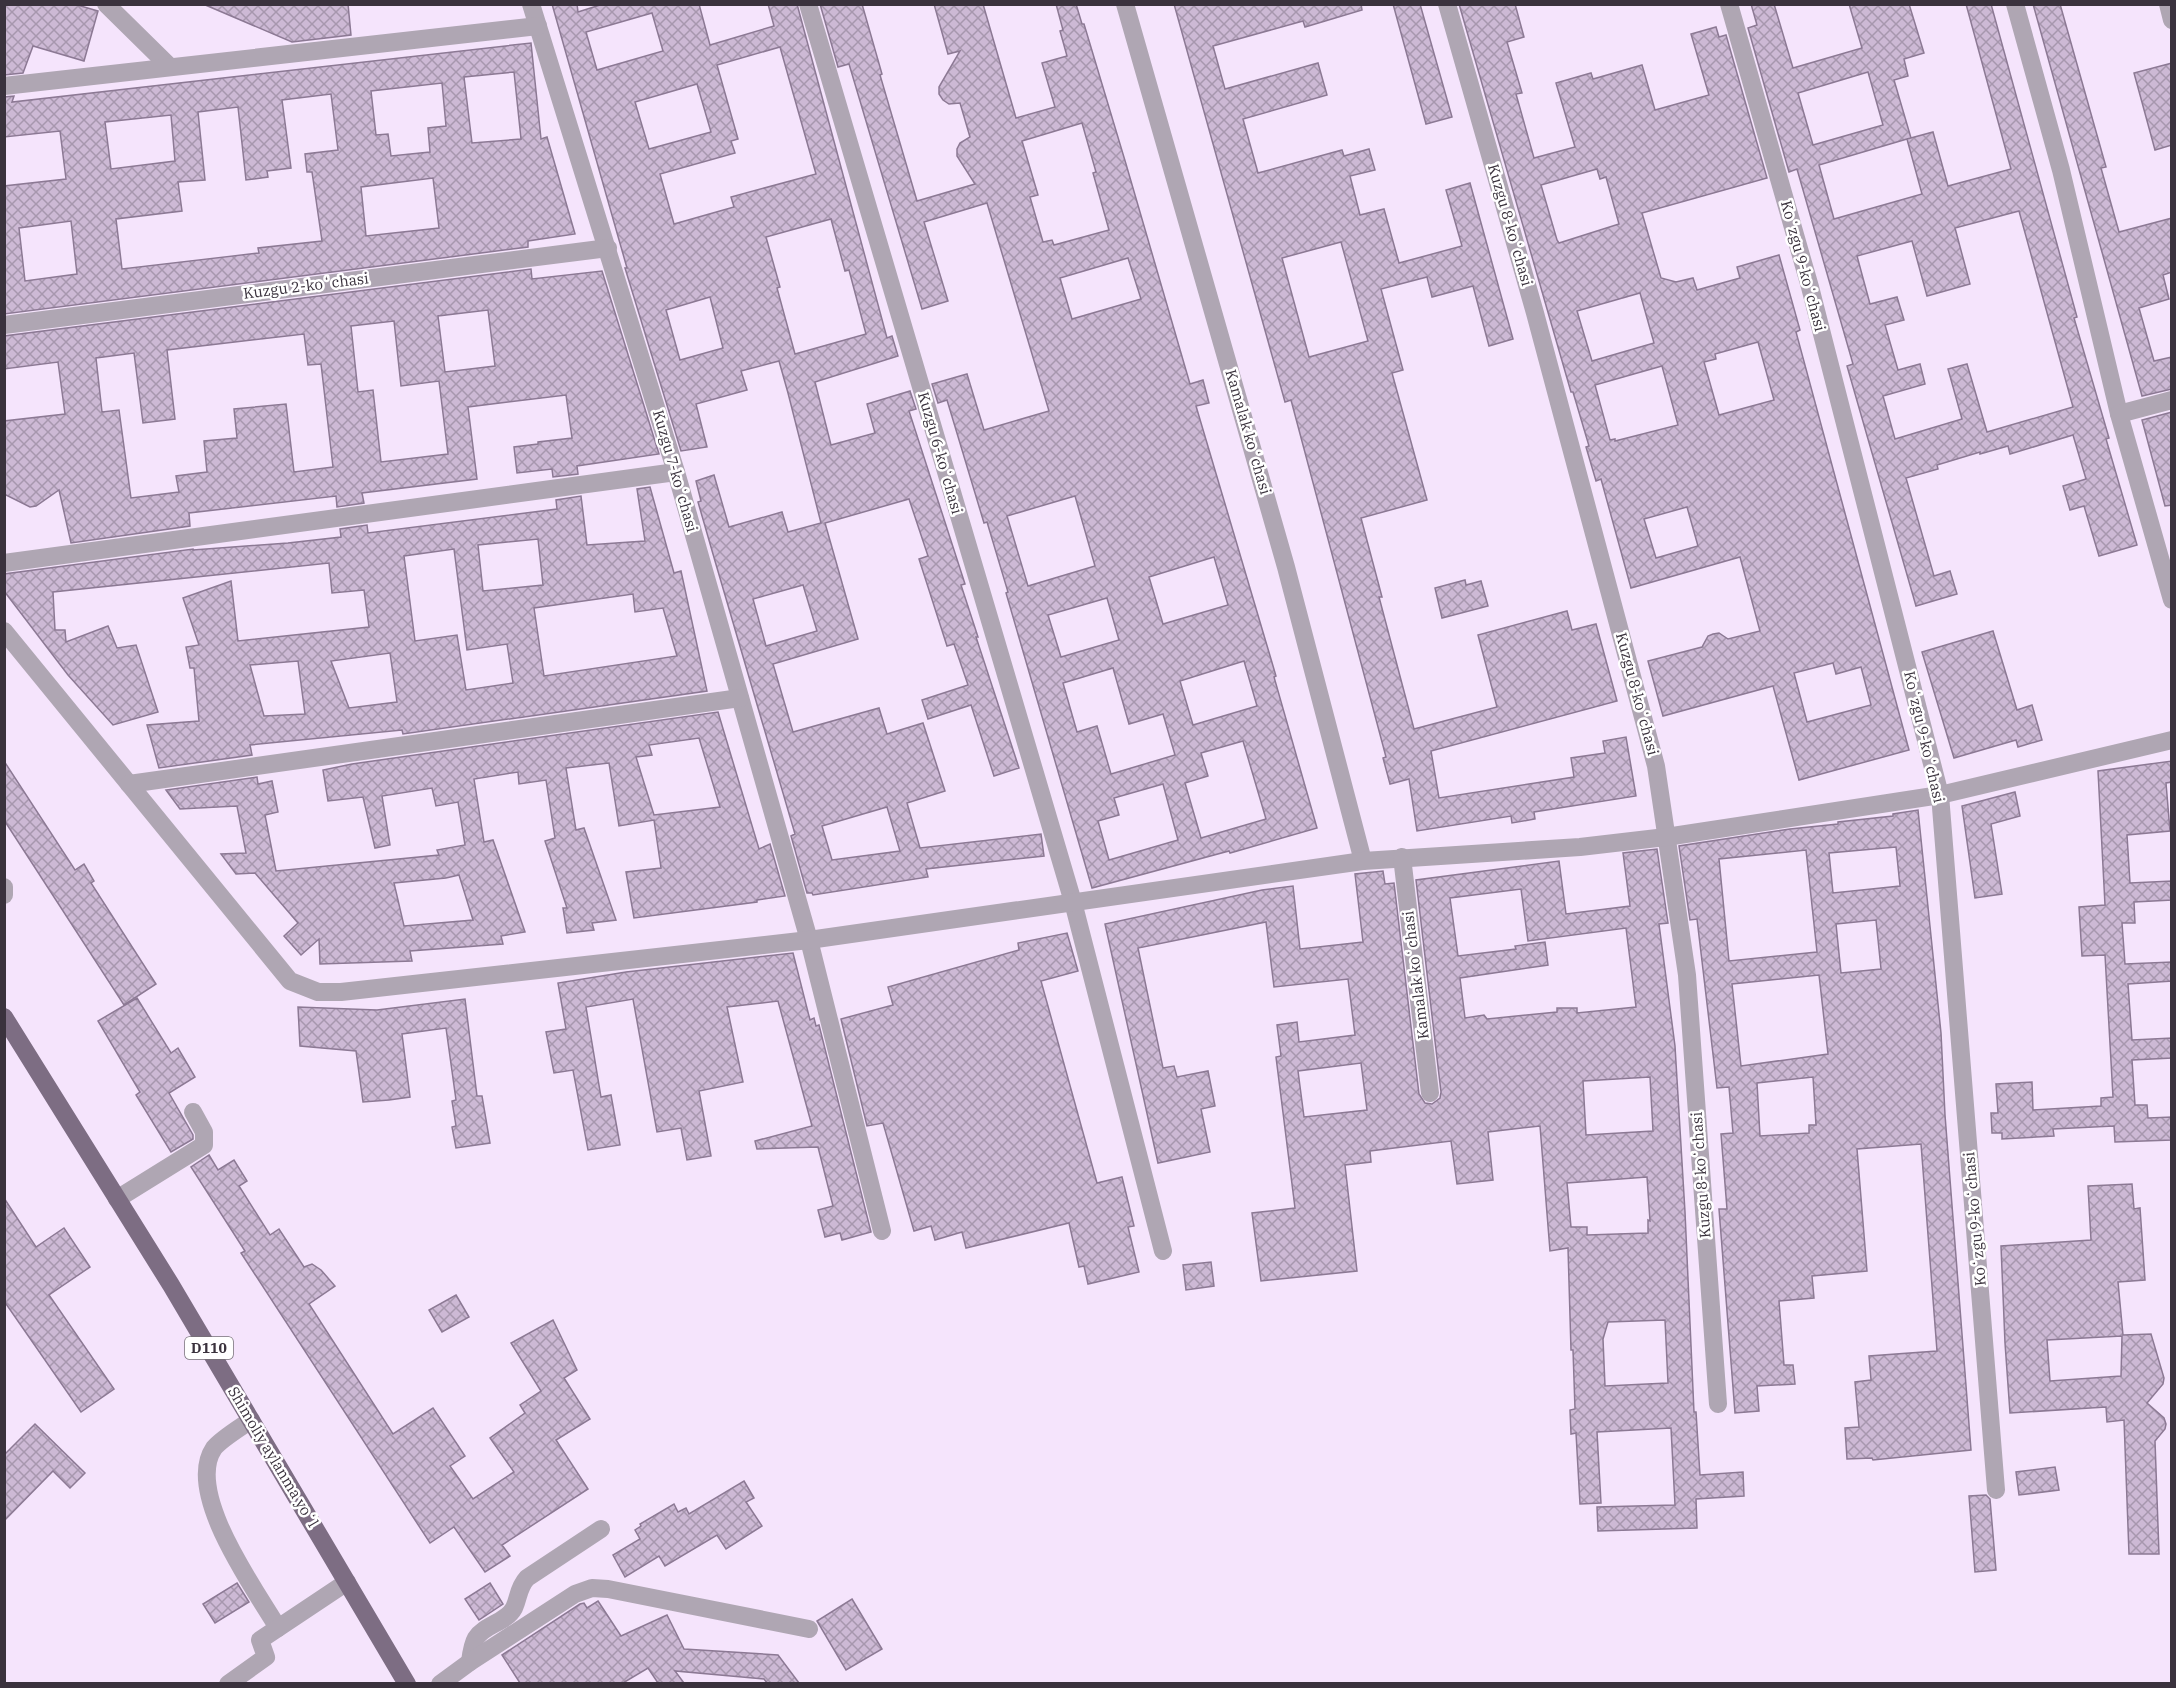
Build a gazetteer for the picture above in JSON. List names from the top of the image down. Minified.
{"streets":{"main road":["D110","Shimoliy aylanma yoʻl"],"street":["Kuzgu 8-koʻchasi","Koʻzgu 9-koʻchasi","Kuzgu 2-koʻchasi","Kamalak koʻchasi","Kuzgu 6-koʻchasi","Kuzgu 7-koʻchasi"]},"crossings":[["Kuzgu 2-koʻchasi","Kuzgu 7-koʻchasi"]]}
